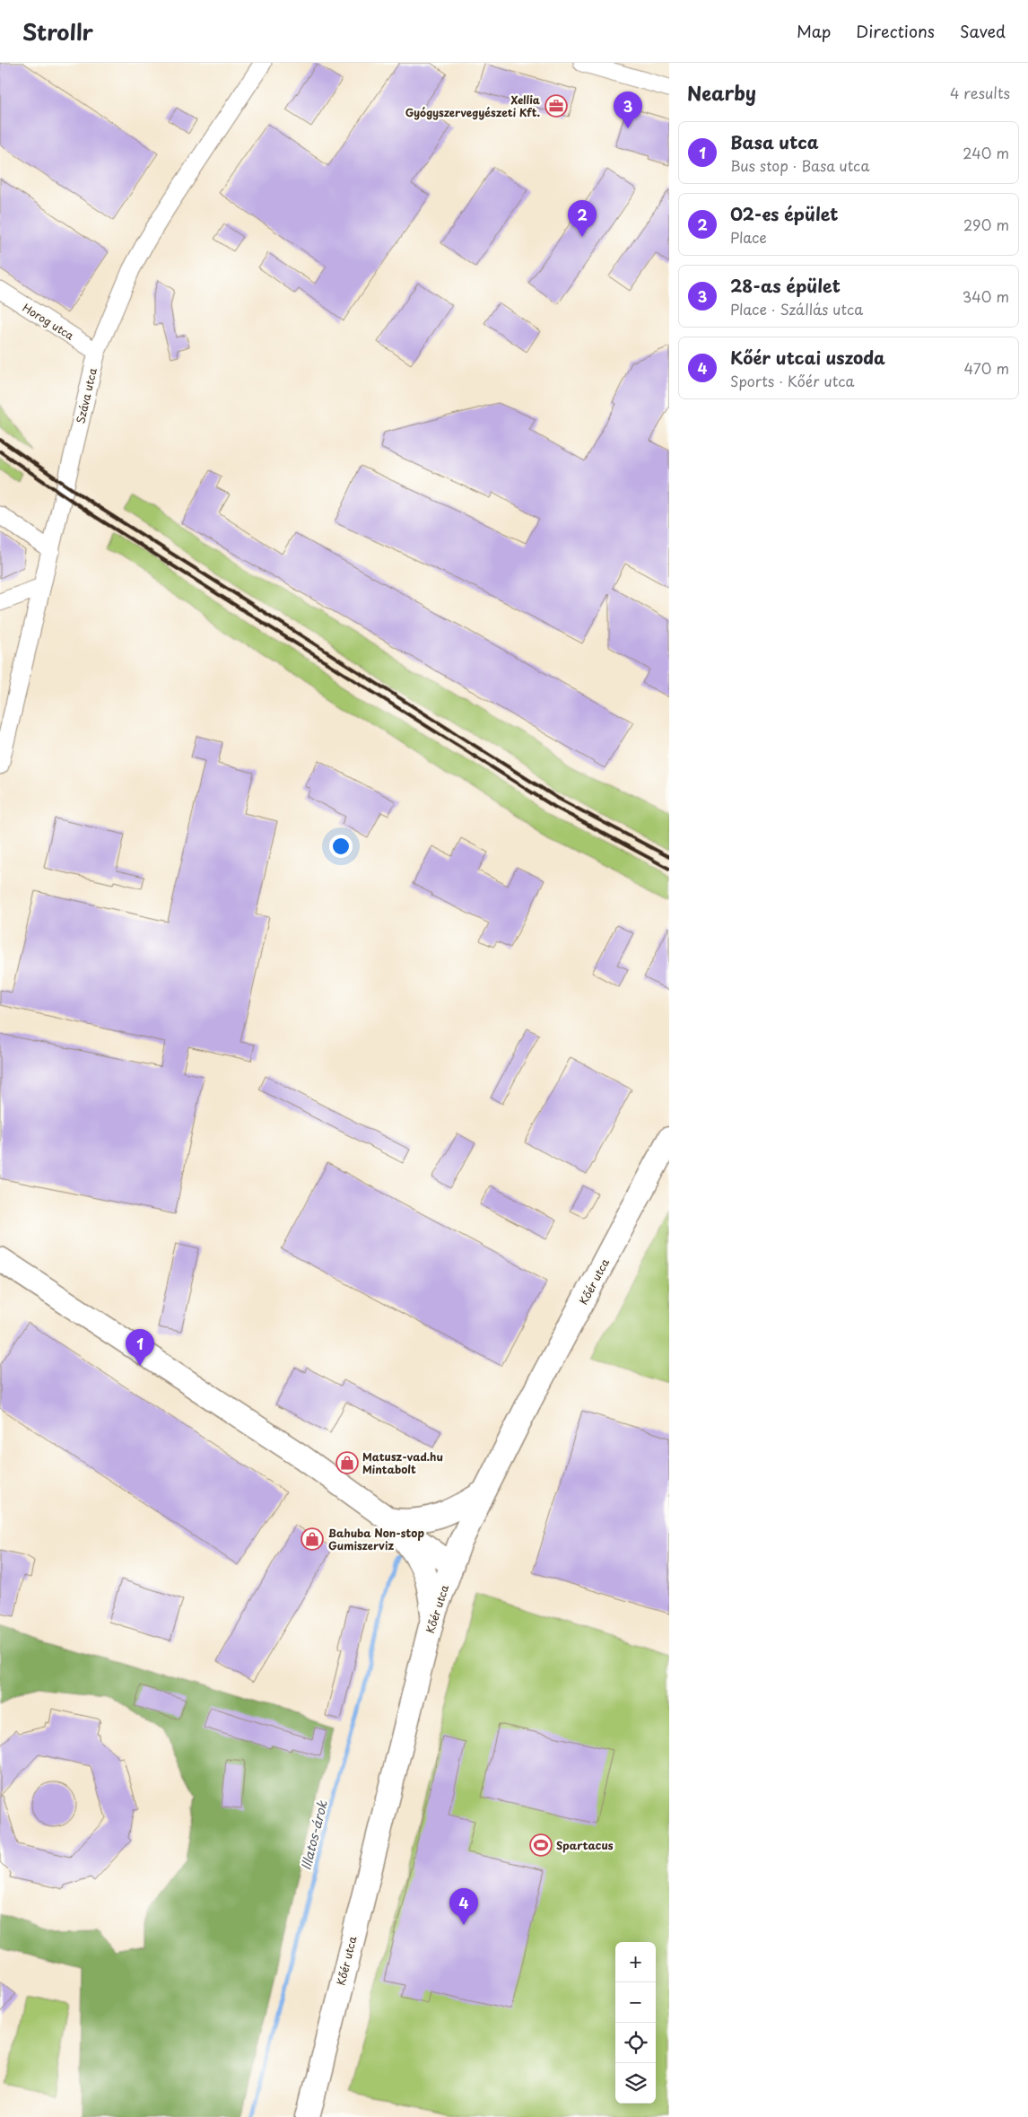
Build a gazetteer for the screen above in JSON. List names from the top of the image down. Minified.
{"streets":{"street":["Horog utca","Száva utca","Kőér utca"]},"crossings":[["Horog utca","Száva utca"]],"water":["Illatos-árok"],"places":{"office":["Xellia Gyógyszervegyészeti Kft."],"shop":["Matusz-vad.hu Mintabolt","Bahuba Non-stop Gumiszerviz"],"sports":["Spartacus"]},"page":{"header":"Strollr","nav":["Map","Directions","Saved"],"heading":["Nearby","4 results"],"pins":["3","2","1","4"],"list":[{"mark":"1","name":"Basa utca","note":"Bus stop · Basa utca","value":"240 m"},{"mark":"2","name":"02-es épület","note":"Place","value":"290 m"},{"mark":"3","name":"28-as épület","note":"Place · Szállás utca","value":"340 m"},{"mark":"4","name":"Kőér utcai uszoda","note":"Sports · Kőér utca","value":"470 m"}],"map_buttons":["+","−"]}}
